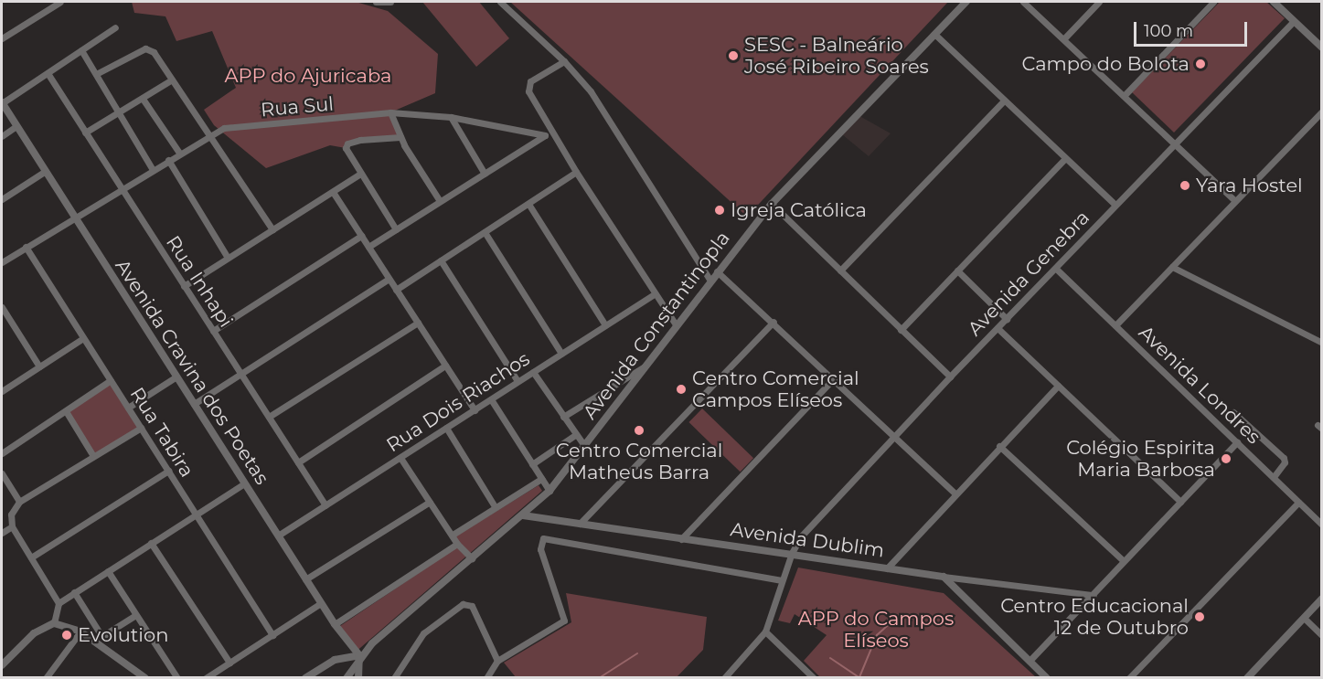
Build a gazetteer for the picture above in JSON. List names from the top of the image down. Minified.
{"streets":{"street":["Rua Sul","Avenida Genebra","Rua Inhapi","Avenida Constantinopla","Avenida Cravina dos Poetas","Avenida Londres","Rua Dois Riachos","Rua Tabira","Avenida Dublim"]},"crossings":[["Rua Sul","Rua Inhapi"],["Rua Sul","Avenida Cravina dos Poetas"],["Rua Sul","Rua Tabira"],["Avenida Genebra","Avenida Londres"],["Avenida Genebra","Avenida Dublim"],["Rua Inhapi","Rua Dois Riachos"],["Avenida Constantinopla","Avenida Cravina dos Poetas"],["Avenida Constantinopla","Avenida Dublim"],["Avenida Cravina dos Poetas","Rua Dois Riachos"]],"parks":["APP do Ajuricaba","APP do Campos Elíseos"],"places":["SESC - Balneário José Ribeiro Soares","Campo do Bolota","Yara Hostel","Igreja Católica","Centro Comercial Campos Elíseos","Centro Comercial Matheus Barra","Colégio Espirita Maria Barbosa","Centro Educacional 12 de Outubro","Evolution"],"scale_bar":"100 m"}
